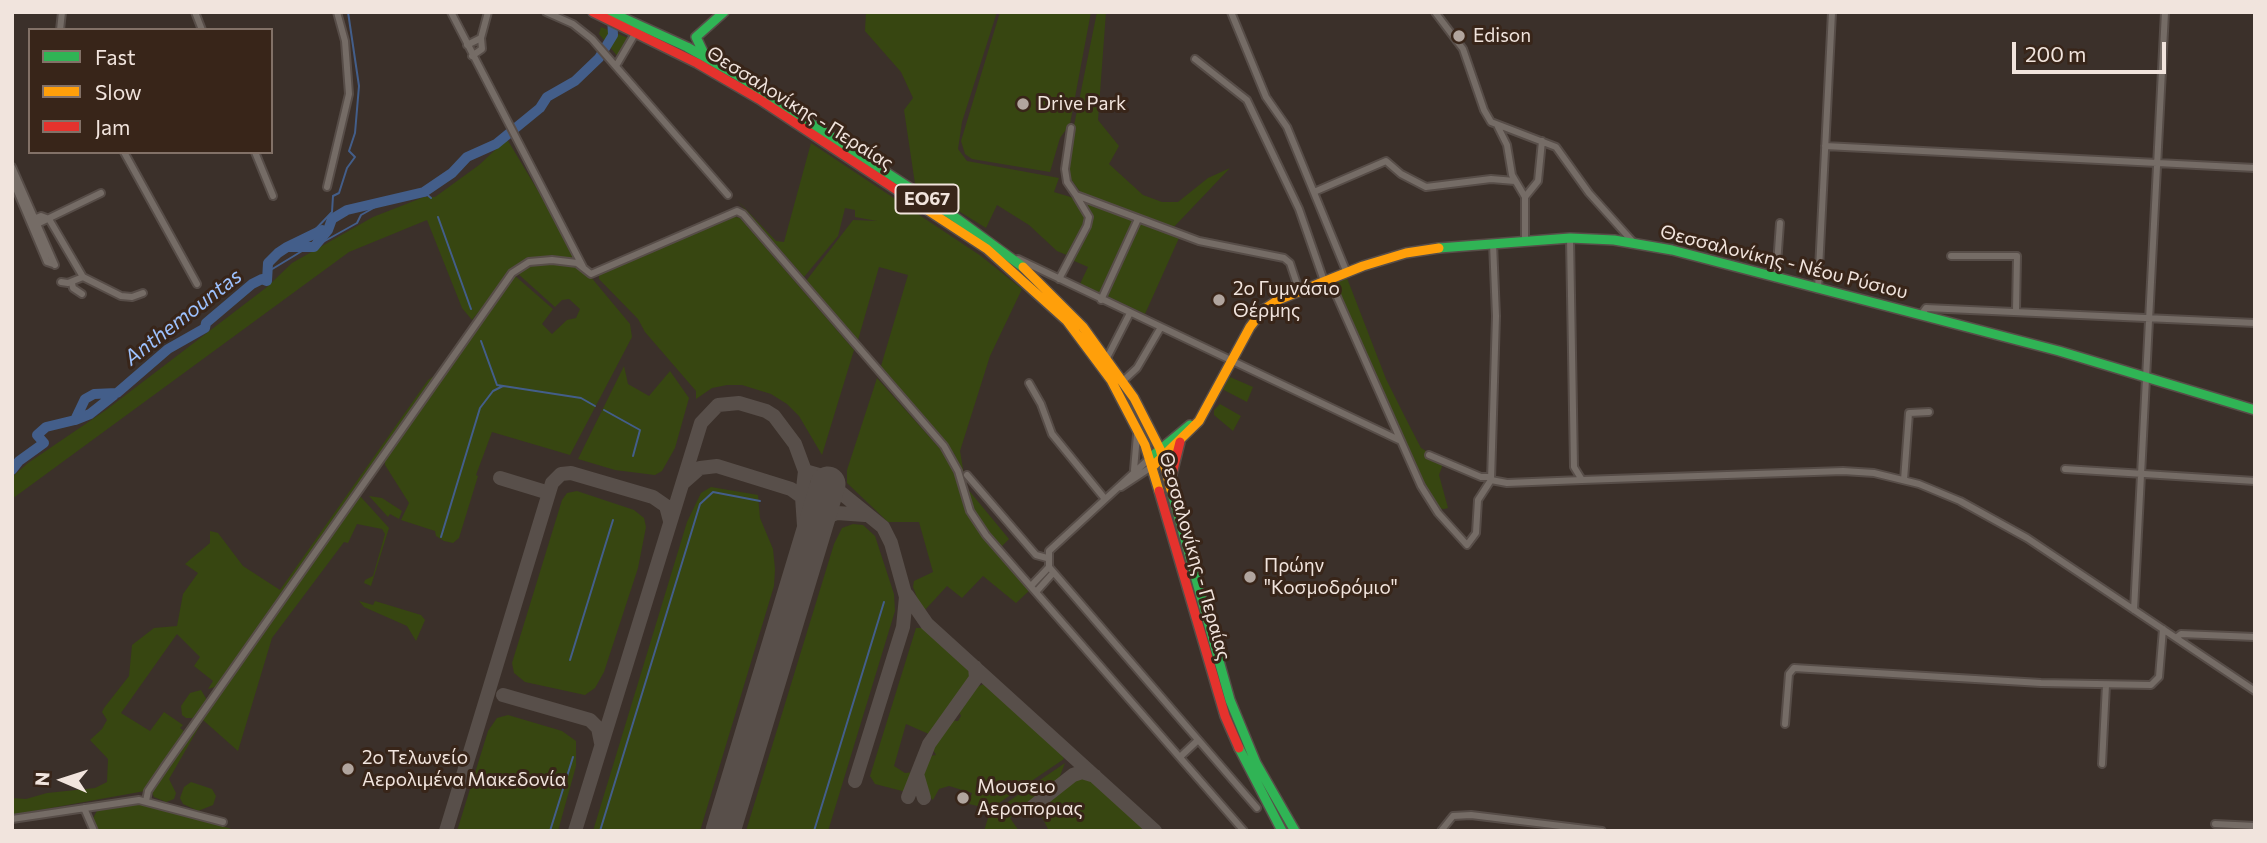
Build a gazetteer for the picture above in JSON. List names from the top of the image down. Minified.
{"streets":{"main road":["Θεσσαλονίκης - Περαίας","ΕΟ67","Θεσσαλονίκης - Νέου Ρύσιου"]},"crossings":[["Θεσσαλονίκης - Περαίας","Θεσσαλονίκης - Νέου Ρύσιου"]],"water":["Anthemountas"],"places":["Edison","Drive Park","2ο Γυμνάσιο Θέρμης","Πρώην \"Κοσμοδρόμιο\"","2ο Τελωνείο Αερολιμένα Μακεδονία","Μουσειο Αεροποριας"],"legend":["Fast","Slow","Jam"],"scale_bar":"200 m","north":"left"}
